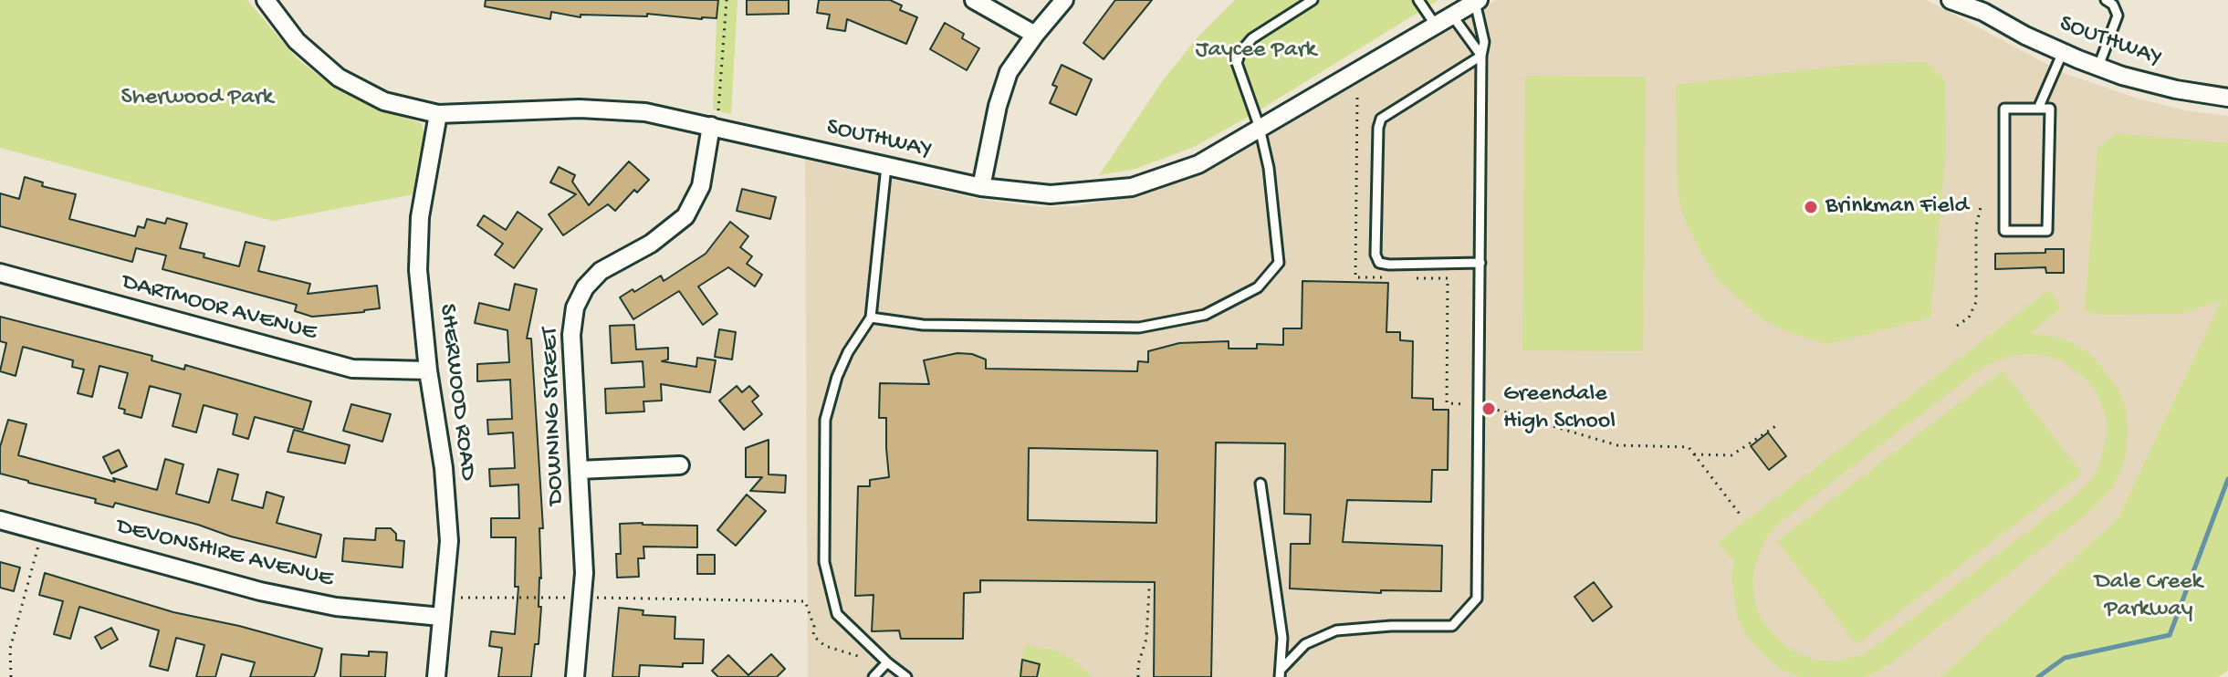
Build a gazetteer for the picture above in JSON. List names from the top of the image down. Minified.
{"streets":{"street":["SOUTHWAY","DARTMOOR AVENUE","SHERWOOD ROAD","DOWNING STREET","DEVONSHIRE AVENUE"]},"crossings":[["SOUTHWAY","SHERWOOD ROAD"],["SOUTHWAY","DOWNING STREET"],["DARTMOOR AVENUE","SHERWOOD ROAD"],["SHERWOOD ROAD","DEVONSHIRE AVENUE"]],"parks":["Jaycee Park","Sherwood Park","Dale Creek Parkway"],"places":["Brinkman Field","Greendale High School"]}
